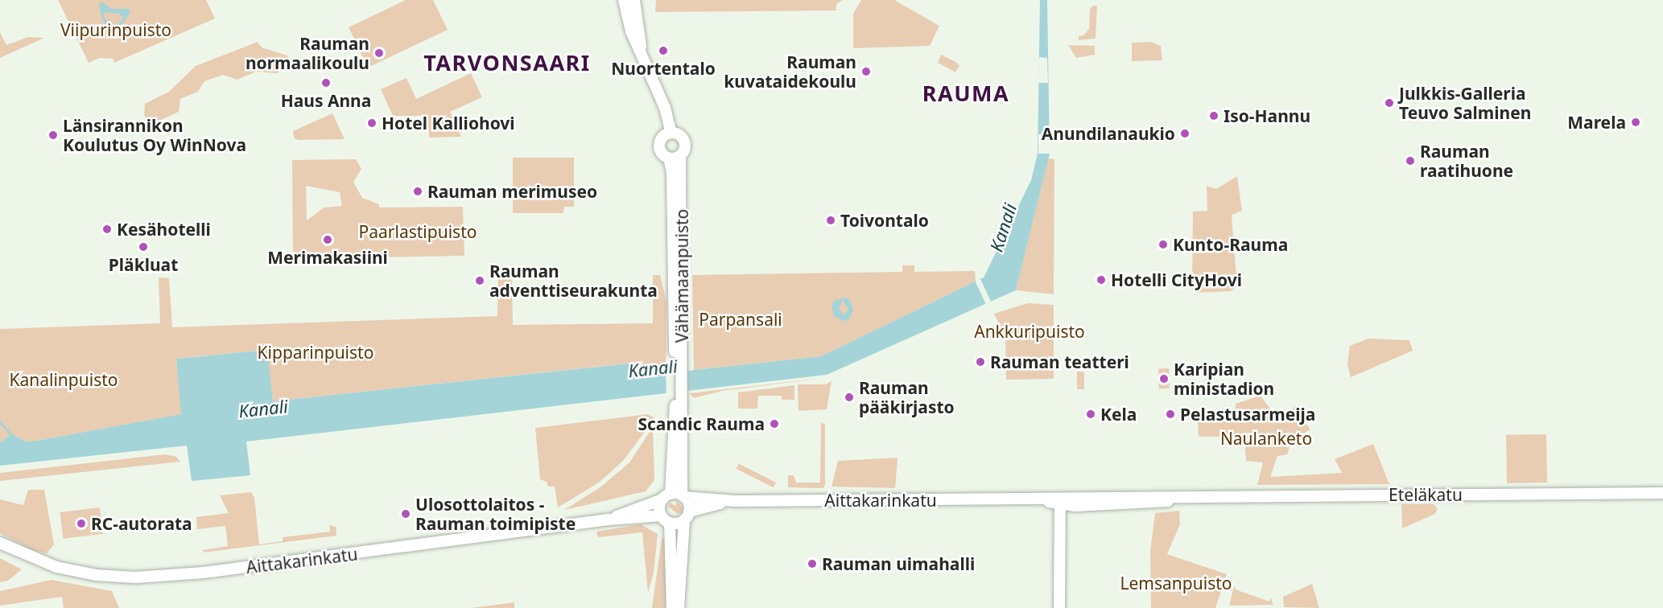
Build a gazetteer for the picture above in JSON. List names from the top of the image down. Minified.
{"streets":{"main road":["Vähämaanpuisto","Eteläkatu","Aittakarinkatu"]},"crossings":[["Vähämaanpuisto","Aittakarinkatu"],["Eteläkatu","Aittakarinkatu"]],"districts":["TARVONSAARI","RAUMA"],"water":["Kanali"],"parks":["Viipurinpuisto","Paarlastipuisto","Parpansali","Ankkuripuisto","Kipparinpuisto","Kanalinpuisto","Naulanketo","Lemsanpuisto"],"places":["Nuortentalo","Rauman normaalikoulu","Rauman kuvataidekoulu","Haus Anna","Julkkis-Galleria Teuvo Salminen","Iso-Hannu","Marela","Hotel Kalliohovi","Anundilanaukio","Länsirannikon Koulutus Oy WinNova","Rauman raatihuone","Rauman merimuseo","Toivontalo","Kesähotelli","Merimakasiini","Kunto-Rauma","Pläkluat","Hotelli CityHovi","Rauman adventtiseurakunta","Rauman teatteri","Karipian ministadion","Rauman pääkirjasto","Kela","Pelastusarmeija","Scandic Rauma","Ulosottolaitos - Rauman toimipiste","RC-autorata","Rauman uimahalli"]}
